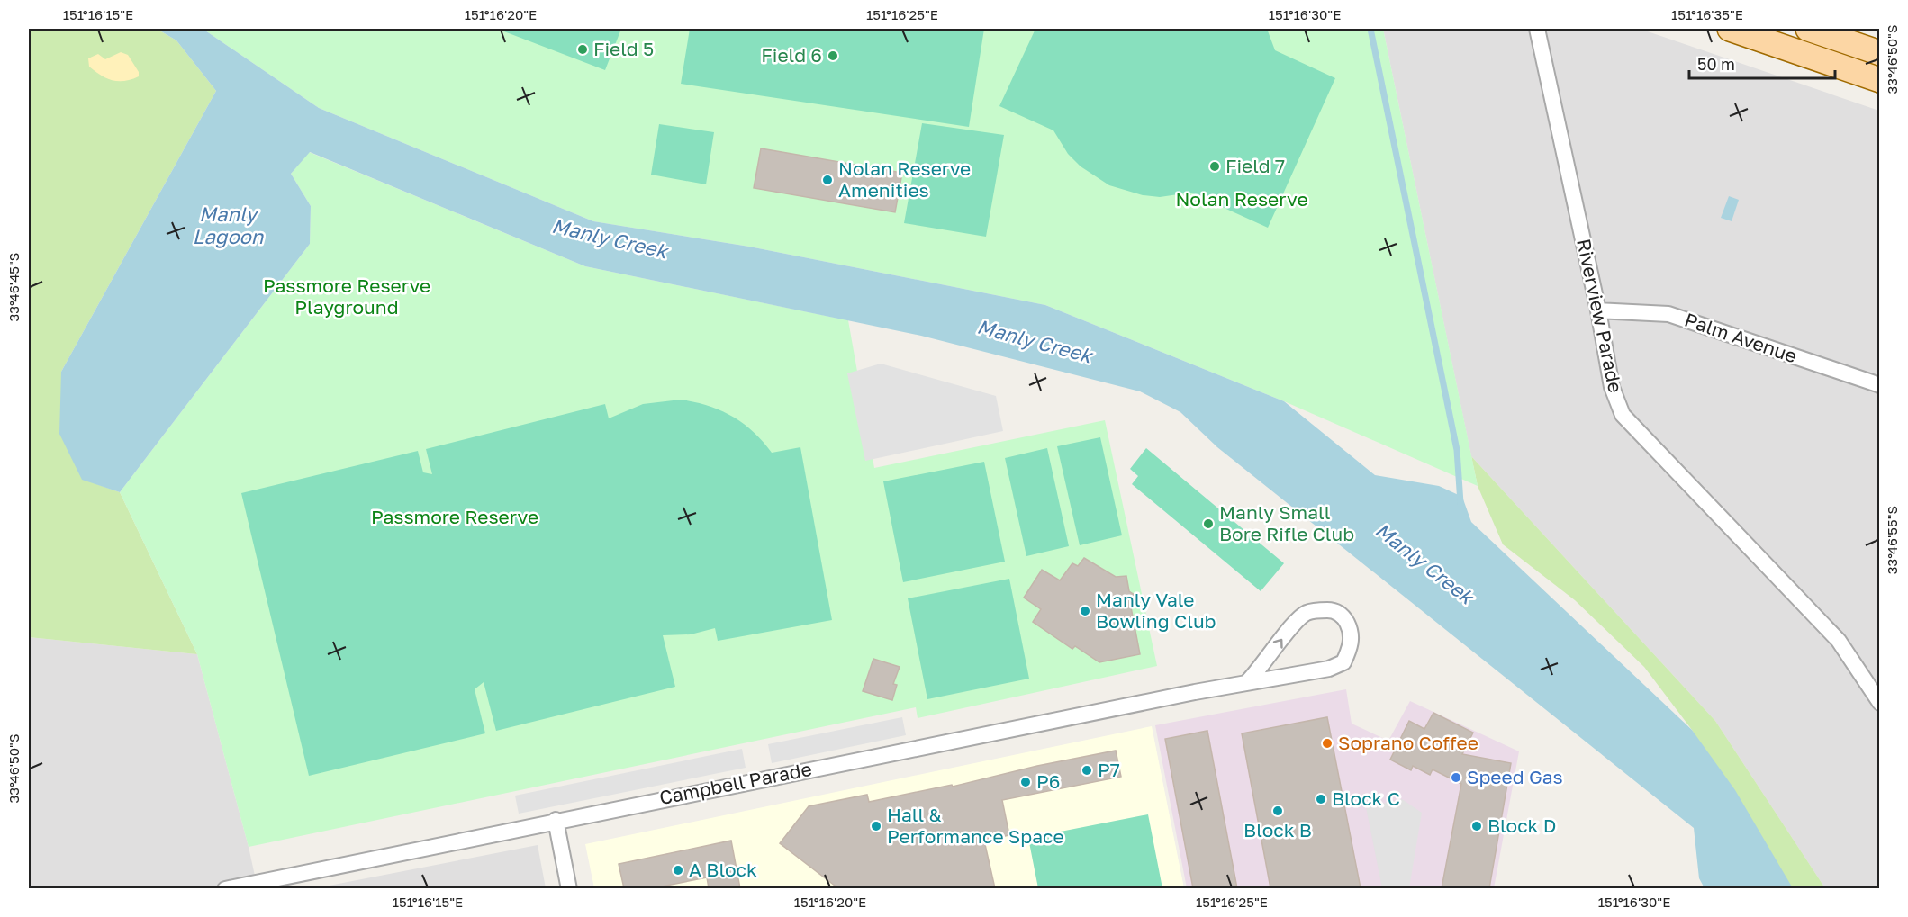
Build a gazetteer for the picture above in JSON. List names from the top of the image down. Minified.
{"streets":{"street":["Riverview Parade","Palm Avenue","Campbell Parade"]},"crossings":[["Riverview Parade","Palm Avenue"]],"water":["Manly Lagoon","Manly Creek"],"parks":["Nolan Reserve","Passmore Reserve Playground","Passmore Reserve"],"places":["Field 5","Field 6","Field 7","Nolan Reserve Amenities","Manly Small Bore Rifle Club","Manly Vale Bowling Club","Soprano Coffee","P7","Speed Gas","P6","Block C","Block B","Hall & Performance Space","Block D","A Block"],"scale_bar":"50 m","coordinates":["151°16'15\"E","151°16'20\"E","151°16'25\"E","151°16'30\"E","151°16'35\"E","33°46'50\"S","33°46'45\"S","33°46'55\"S"]}
